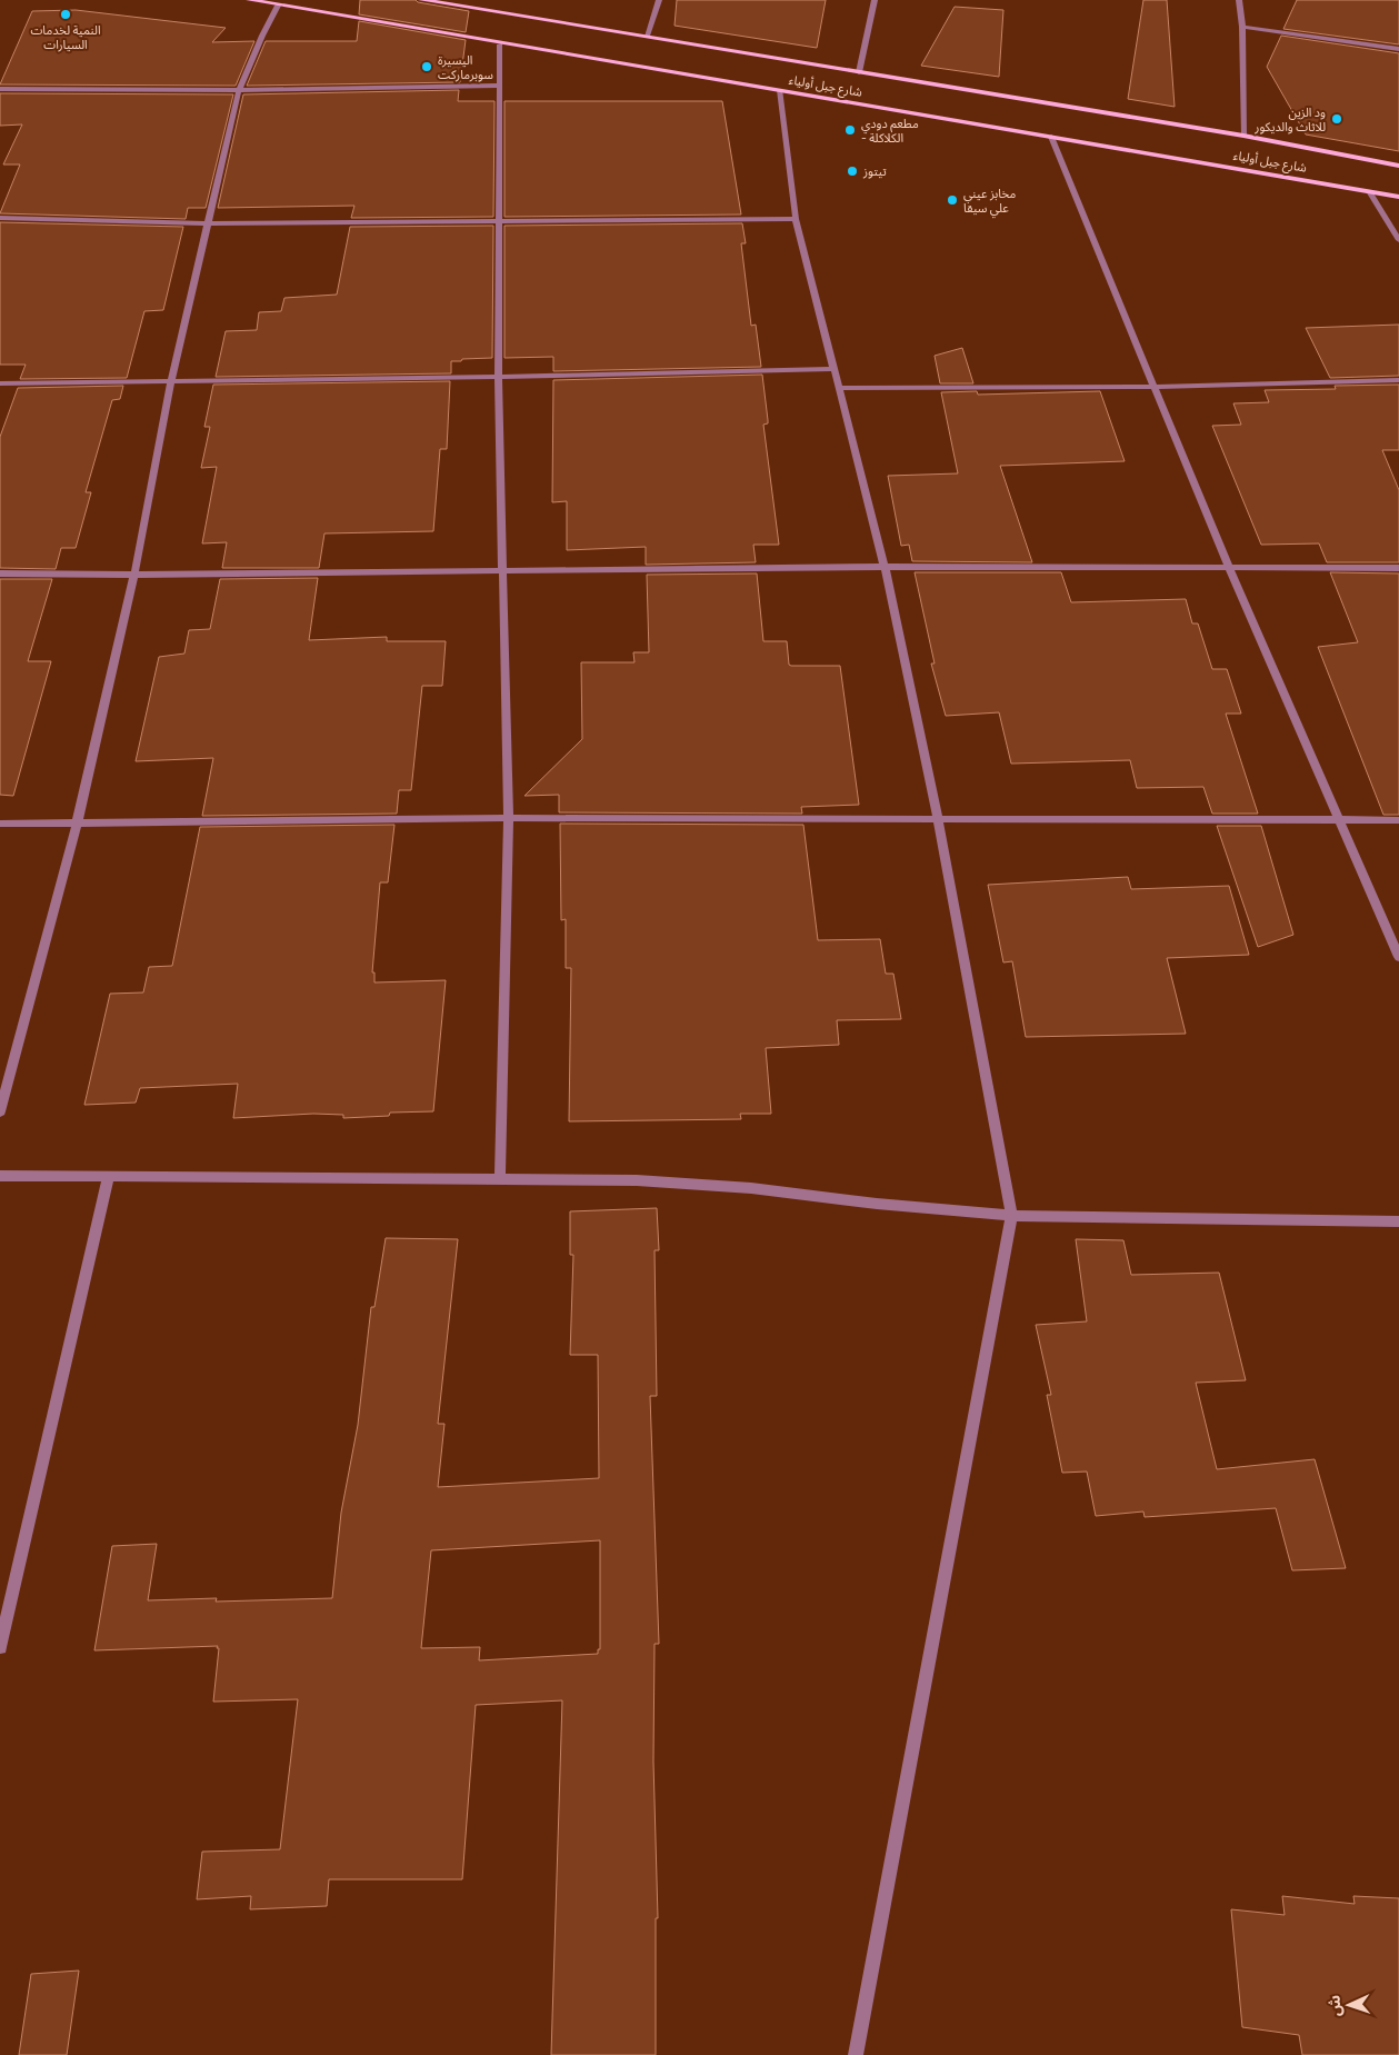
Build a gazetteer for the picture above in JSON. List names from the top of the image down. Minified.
{"streets":{"main road":["شارع جبل أولياء"]},"places":["النمية لخدمات السيارات","اليسيرة سوبرماركت","ود الزين للاثاث والديكور","مطعم دودي - الكلاكلة","تيتوز","مخابز عيني علي سيقا"],"north":"left"}
